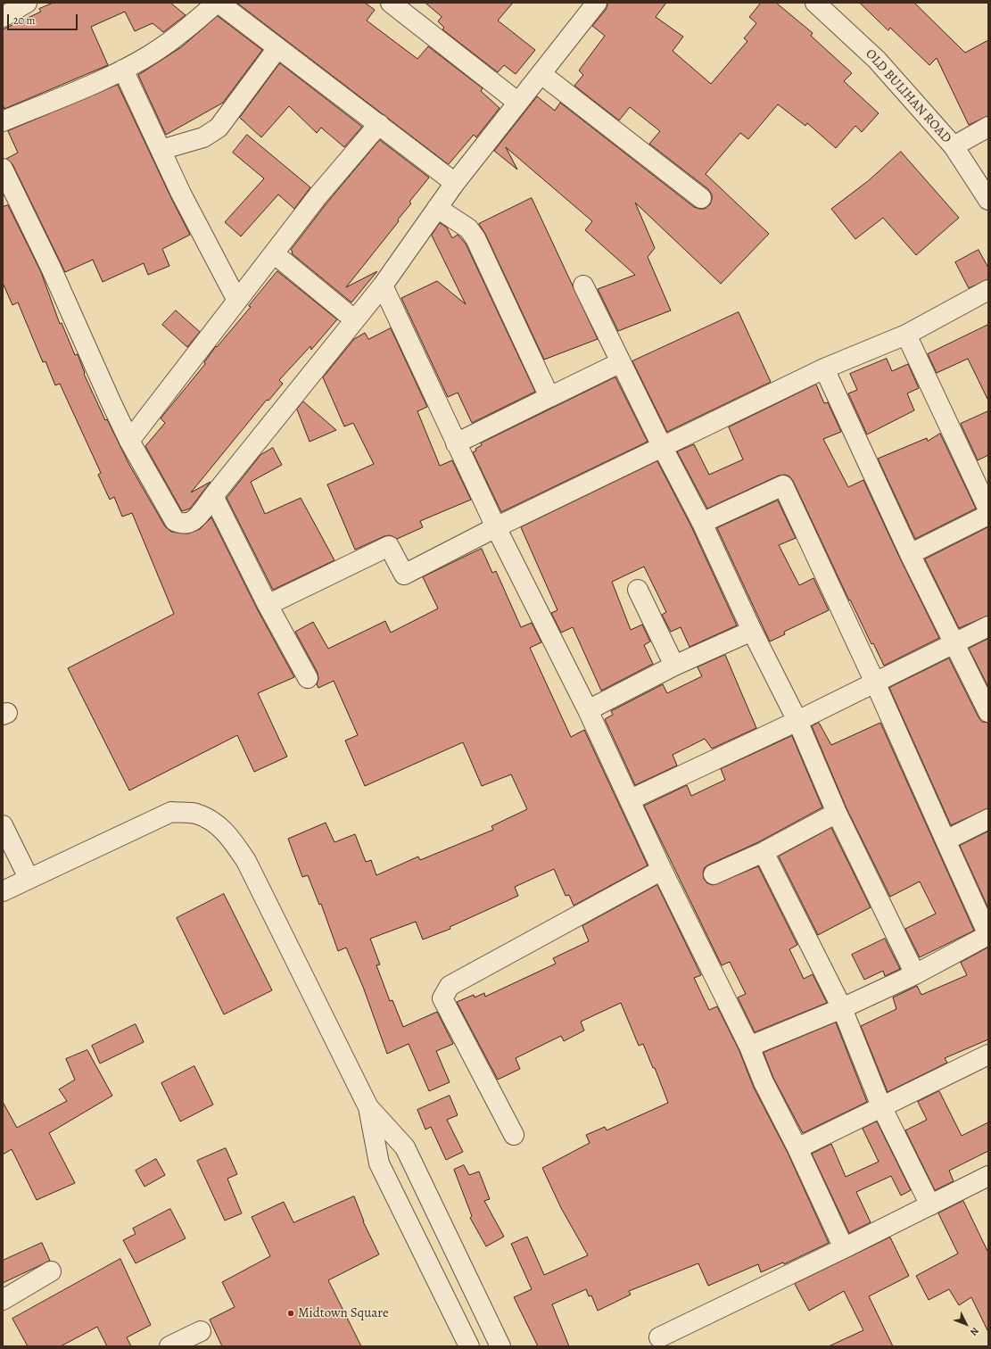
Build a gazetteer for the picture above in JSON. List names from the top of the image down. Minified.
{"streets":{"street":["OLD BULIHAN ROAD"]},"places":["Midtown Square"],"scale_bar":"20 m","north":"bottom right"}
